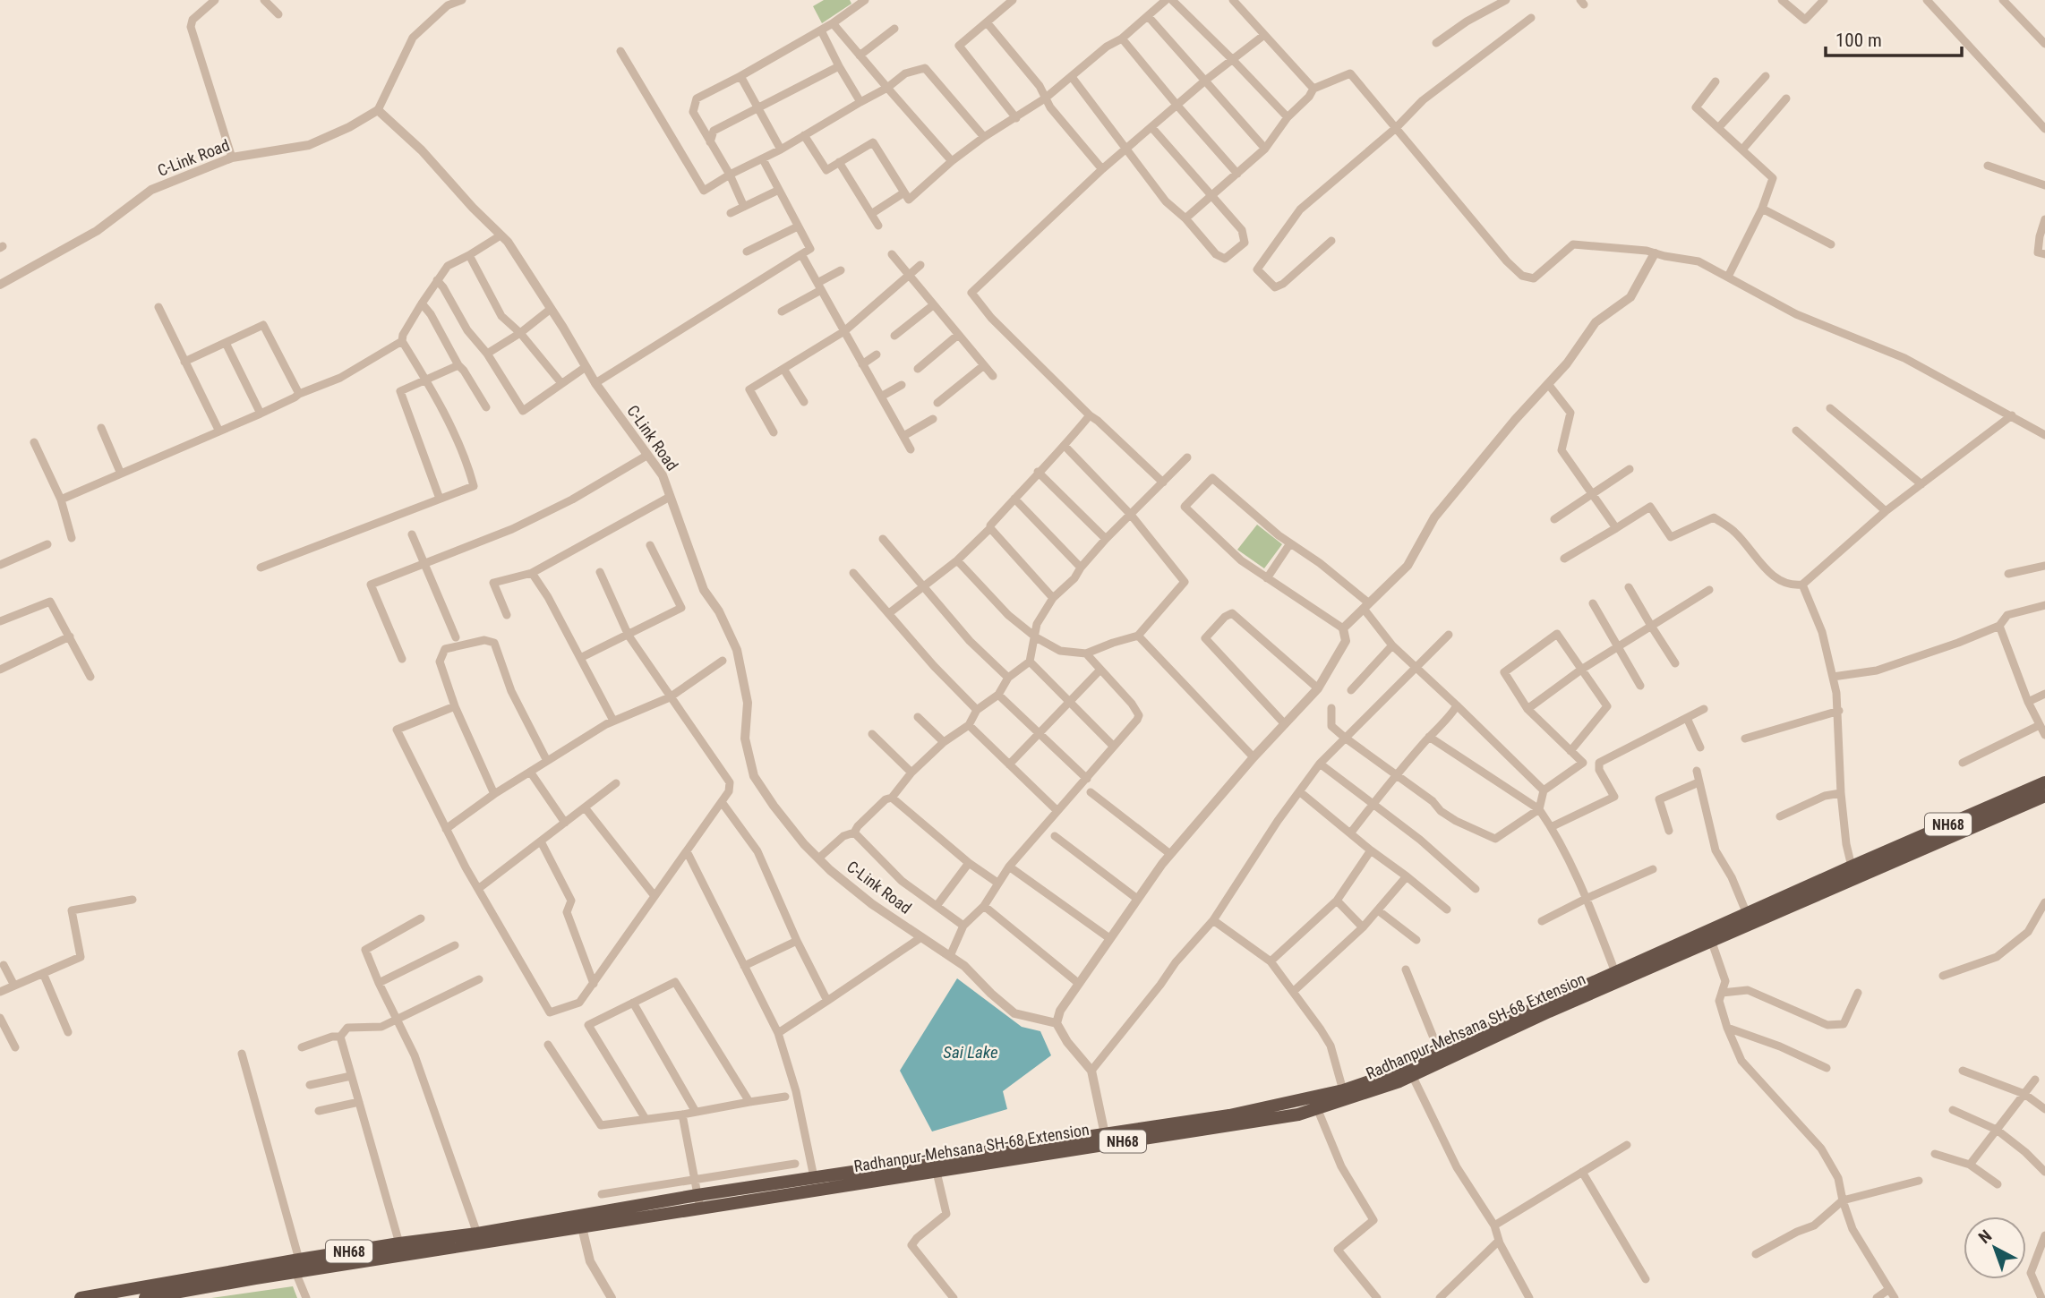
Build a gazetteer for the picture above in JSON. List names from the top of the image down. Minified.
{"streets":{"highway":["NH68","Radhanpur-Mehsana SH-68 Extension"],"street":["C-Link Road"]},"crossings":[["NH68","Radhanpur-Mehsana SH-68 Extension"]],"water":["Sai Lake"],"scale_bar":"100 m","north":"top left"}
